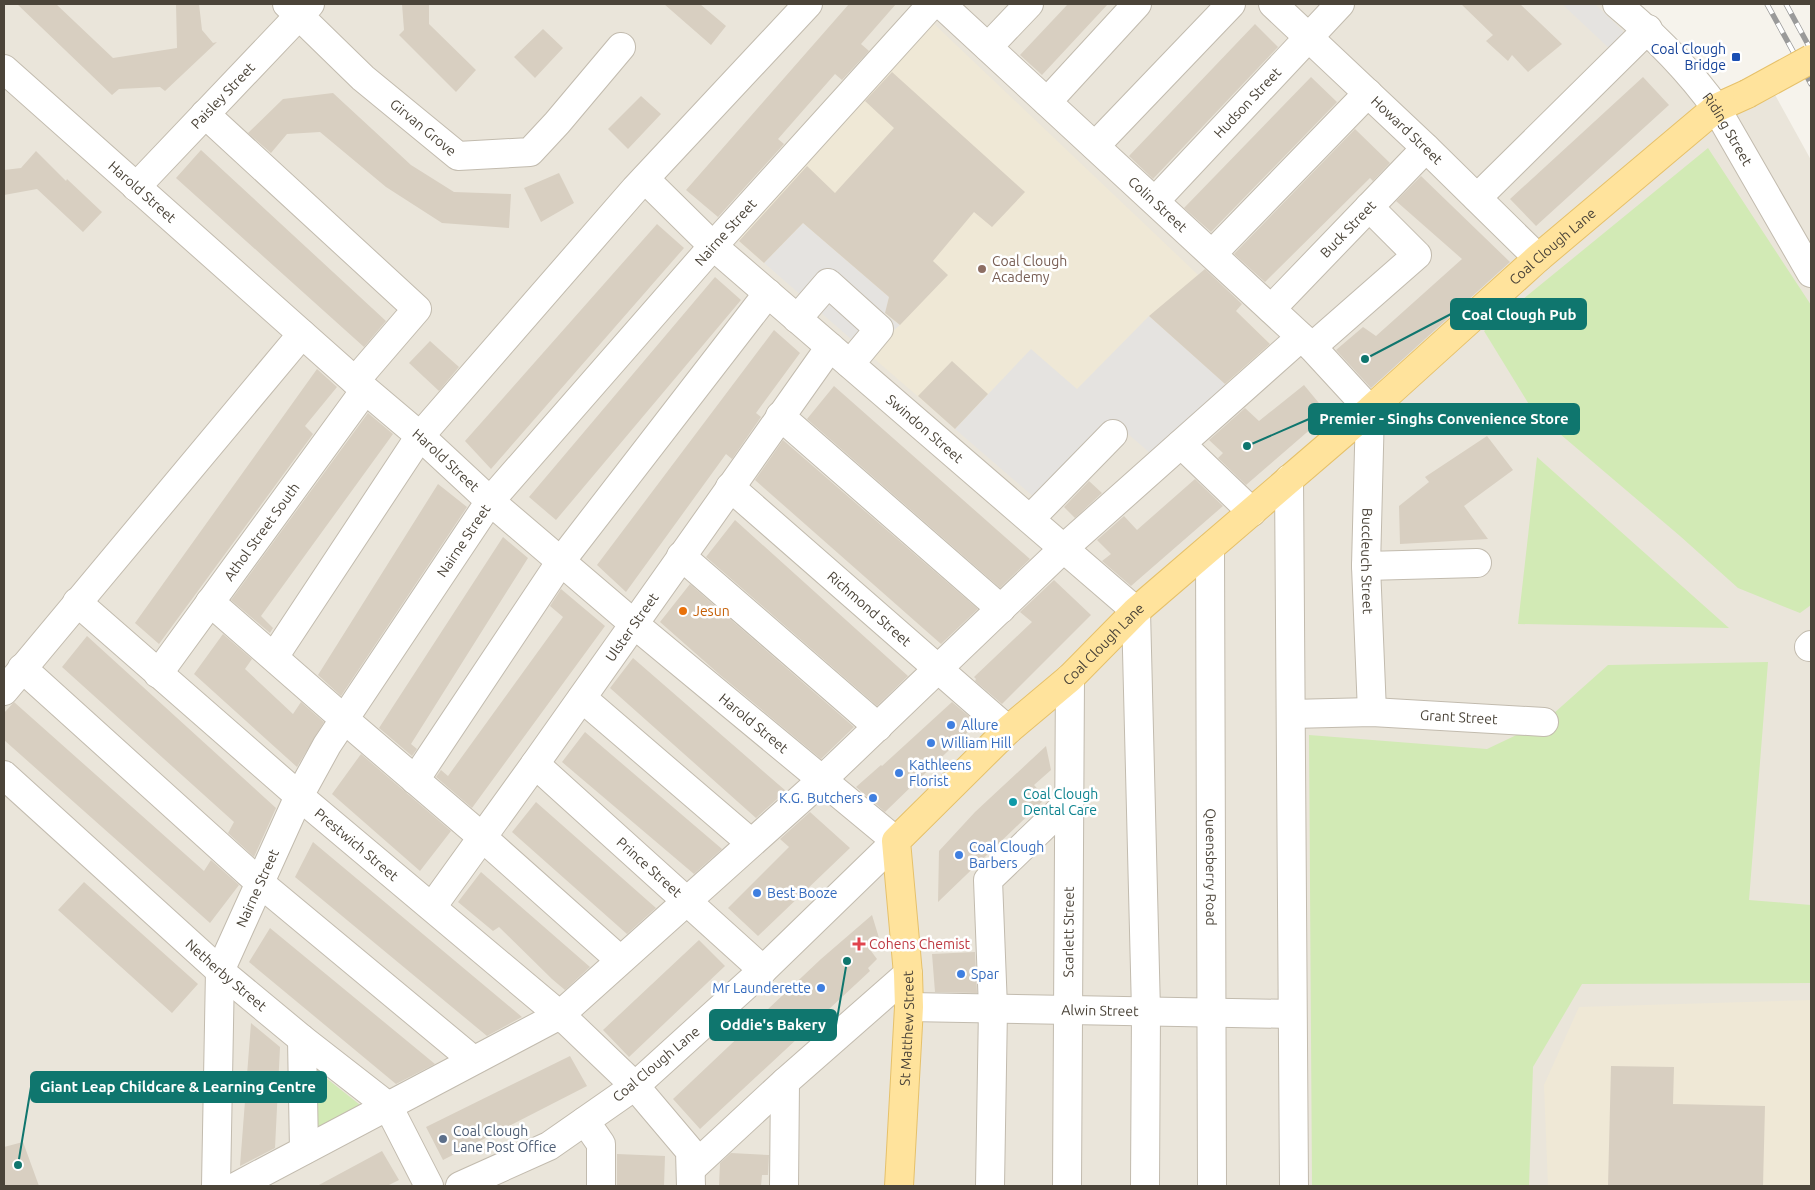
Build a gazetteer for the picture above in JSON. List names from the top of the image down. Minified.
{"streets":{"main road":["Coal Clough Lane","St Matthew Street"],"street":["Paisley Street","Hudson Street","Girvan Grove","Riding Street","Howard Street","Harold Street","Colin Street","Buck Street","Nairne Street","Swindon Street","Athol Street South","Buccleuch Street","Richmond Street","Ulster Street","Grant Street","Prestwich Street","Prince Street","Queensberry Road","Scarlett Street","Netherby Street","Alwin Street"]},"crossings":[["Paisley Street","Girvan Grove"],["Paisley Street","Harold Street"],["Paisley Street","Athol Street South"],["Hudson Street","Howard Street"],["Hudson Street","Colin Street"],["Riding Street","Coal Clough Lane"],["Howard Street","Buck Street"],["Howard Street","Coal Clough Lane"],["Harold Street","Nairne Street"],["Harold Street","Coal Clough Lane"],["Harold Street","Athol Street South"],["Harold Street","Ulster Street"],["Harold Street","St Matthew Street"],["Colin Street","Buck Street"],["Colin Street","Coal Clough Lane"],["Colin Street","Buccleuch Street"],["Nairne Street","Swindon Street"],["Nairne Street","Prestwich Street"],["Nairne Street","Netherby Street"],["Coal Clough Lane","Swindon Street"],["Coal Clough Lane","Buccleuch Street"],["Coal Clough Lane","Richmond Street"],["Coal Clough Lane","Prestwich Street"],["Coal Clough Lane","Prince Street"],["Coal Clough Lane","Queensberry Road"],["Coal Clough Lane","Scarlett Street"],["Coal Clough Lane","St Matthew Street"],["Swindon Street","Ulster Street"],["Athol Street South","Prestwich Street"],["Buccleuch Street","Grant Street"],["Richmond Street","Ulster Street"],["Ulster Street","Prestwich Street"],["Ulster Street","Prince Street"],["Queensberry Road","Alwin Street"],["Scarlett Street","Alwin Street"],["Alwin Street","St Matthew Street"]],"places":{"transit":["Coal Clough Bridge"],"other":["Coal Clough Academy","Coal Clough Pub","Premier - Singhs Convenience Store","Jesun","Allure","William Hill","Kathleens Florist","K.G. Butchers","Coal Clough Dental Care","Coal Clough Barbers","Best Booze","Oddie's Bakery","Spar","Mr Launderette","Coal Clough Lane Post Office","Giant Leap Childcare & Learning Centre"],"health":["Cohens Chemist"]}}
